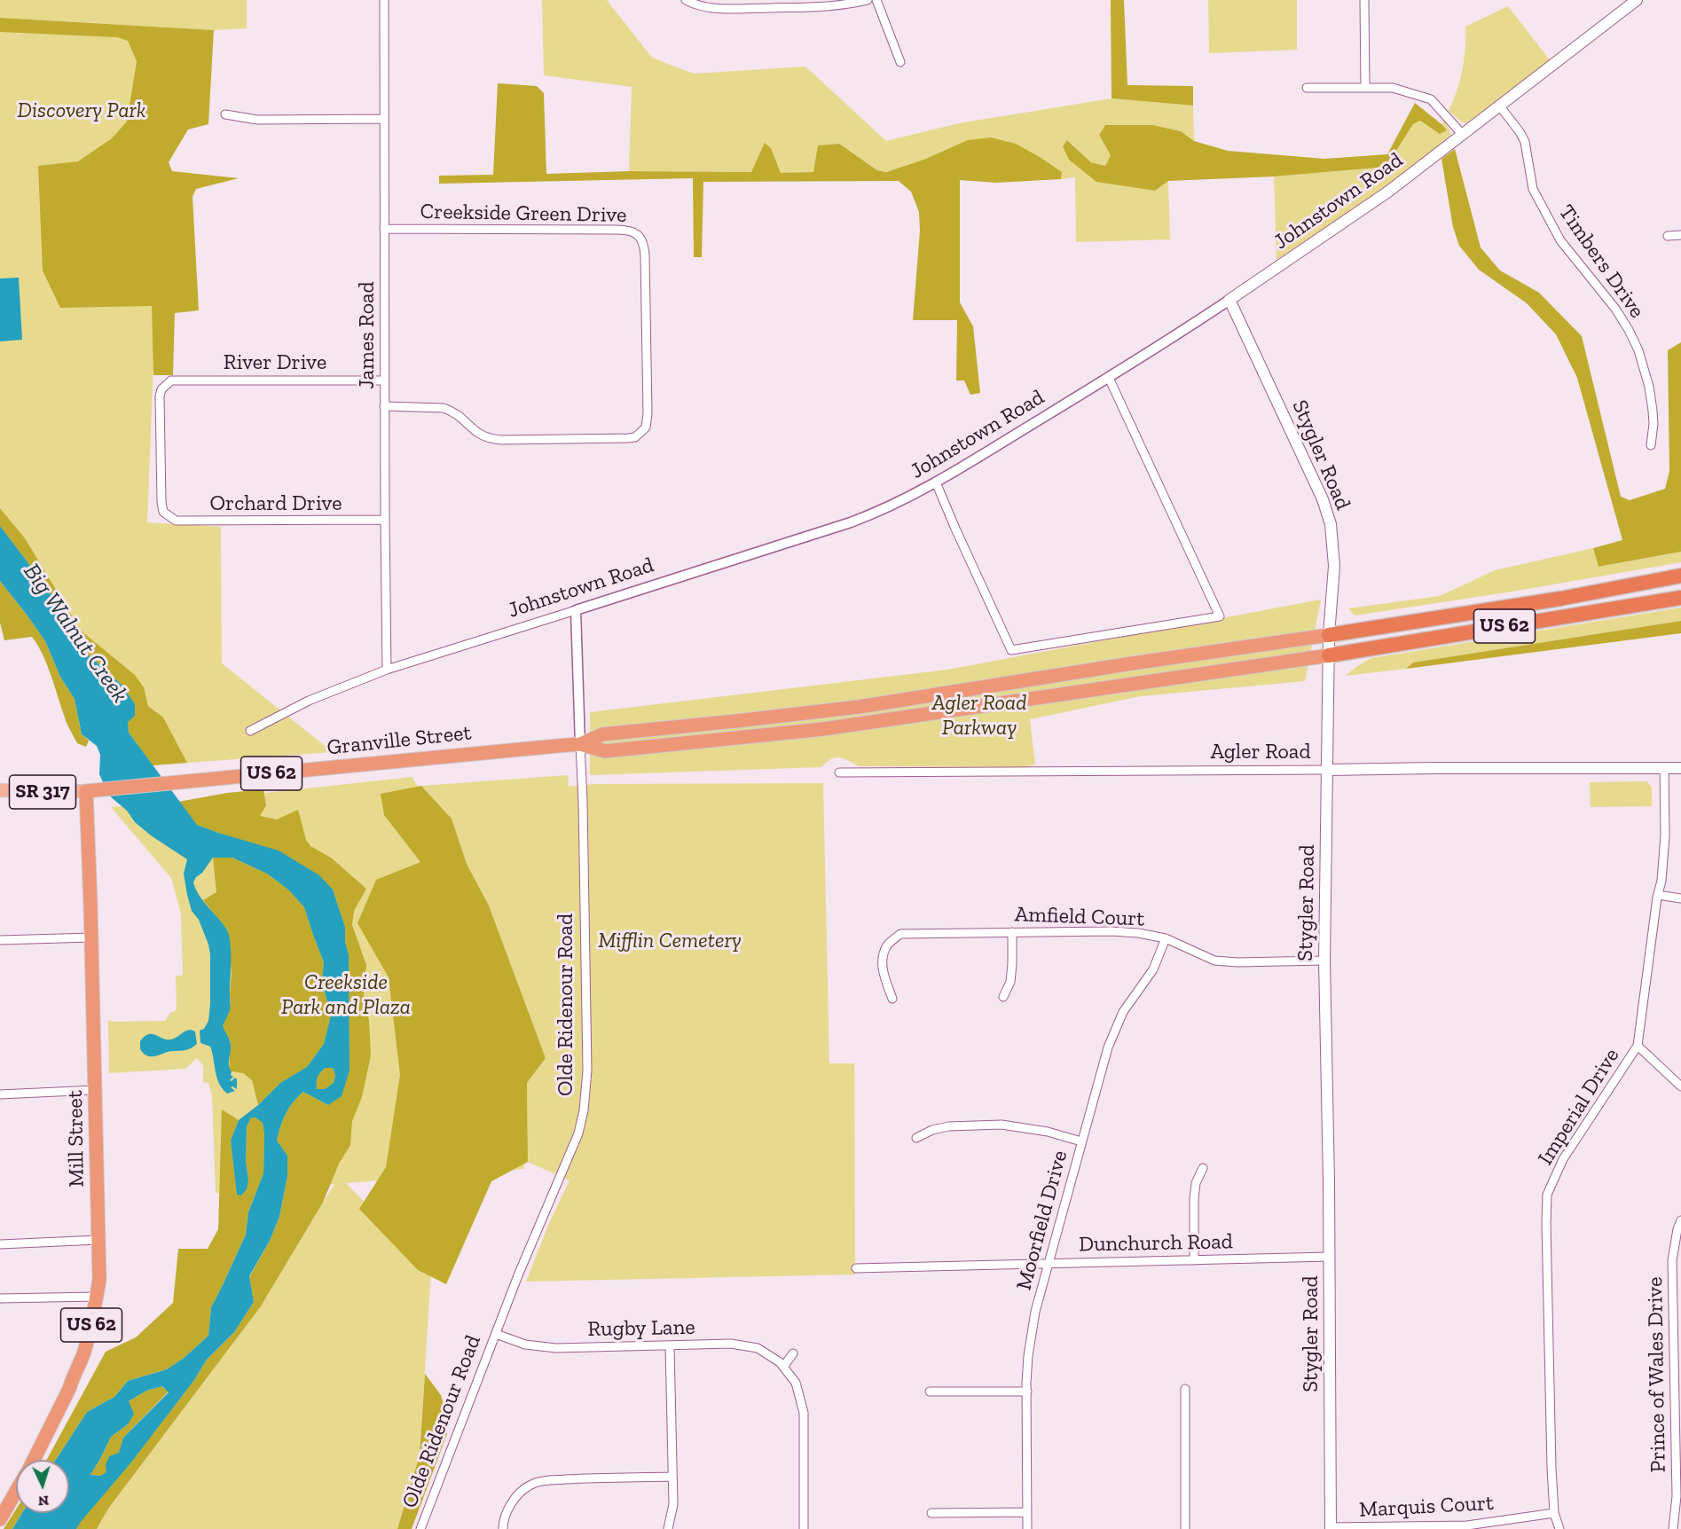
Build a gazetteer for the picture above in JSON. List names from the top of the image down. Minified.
{"streets":{"highway":["US 62","Granville Street","Mill Street"],"main road":["Johnstown Road","Stygler Road","Agler Road","SR 317"],"street":["Creekside Green Drive","Timbers Drive","James Road","River Drive","Orchard Drive","Amfield Court","Olde Ridenour Road","Imperial Drive","Moorfield Drive","Dunchurch Road","Rugby Lane","Prince of Wales Drive","Marquis Court"]},"crossings":[["Johnstown Road","Timbers Drive"],["Johnstown Road","James Road"],["Johnstown Road","Stygler Road"],["Johnstown Road","Olde Ridenour Road"],["Creekside Green Drive","James Road"],["James Road","River Drive"],["James Road","Orchard Drive"],["River Drive","Orchard Drive"],["Stygler Road","US 62"],["Stygler Road","Agler Road"],["Stygler Road","Amfield Court"],["Stygler Road","Dunchurch Road"],["Stygler Road","Marquis Court"],["US 62","Granville Street"],["US 62","Olde Ridenour Road"],["Granville Street","Olde Ridenour Road"],["Granville Street","Mill Street"],["Agler Road","Imperial Drive"],["Amfield Court","Moorfield Drive"],["Olde Ridenour Road","Rugby Lane"],["Imperial Drive","Marquis Court"],["Moorfield Drive","Dunchurch Road"]],"water":["Big Walnut Creek"],"parks":["Discovery Park","Agler Road Parkway","Mifflin Cemetery","Creekside Park and Plaza"],"north":"bottom"}
